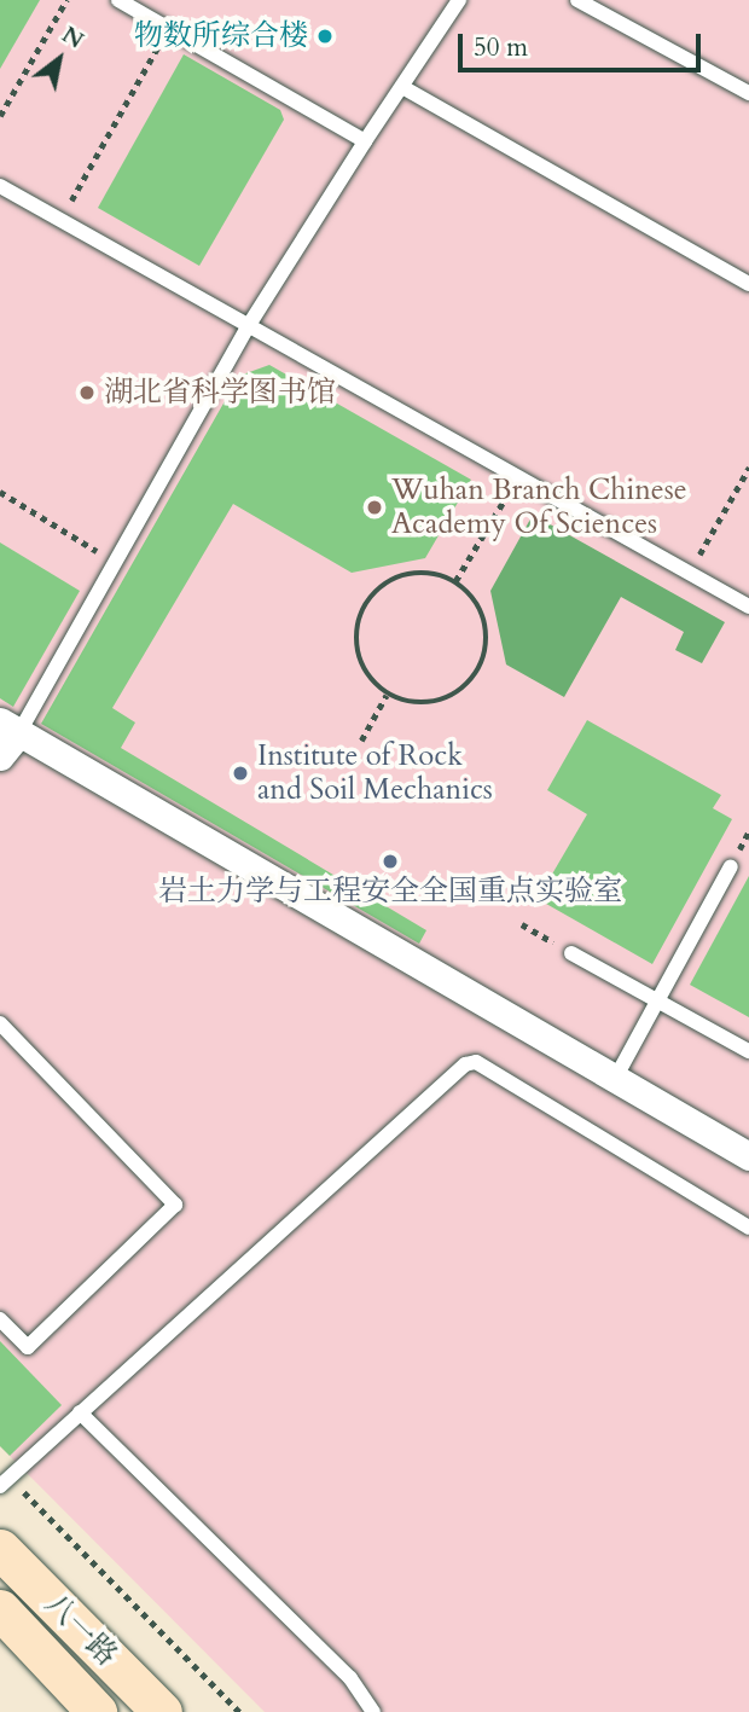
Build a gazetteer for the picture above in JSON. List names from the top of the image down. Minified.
{"streets":{"main road":["八一路"]},"places":["物数所综合楼","湖北省科学图书馆","Wuhan Branch Chinese Academy Of Sciences","Institute of Rock and Soil Mechanics","岩土力学与工程安全全国重点实验室"],"scale_bar":"50 m","north":"top right"}
